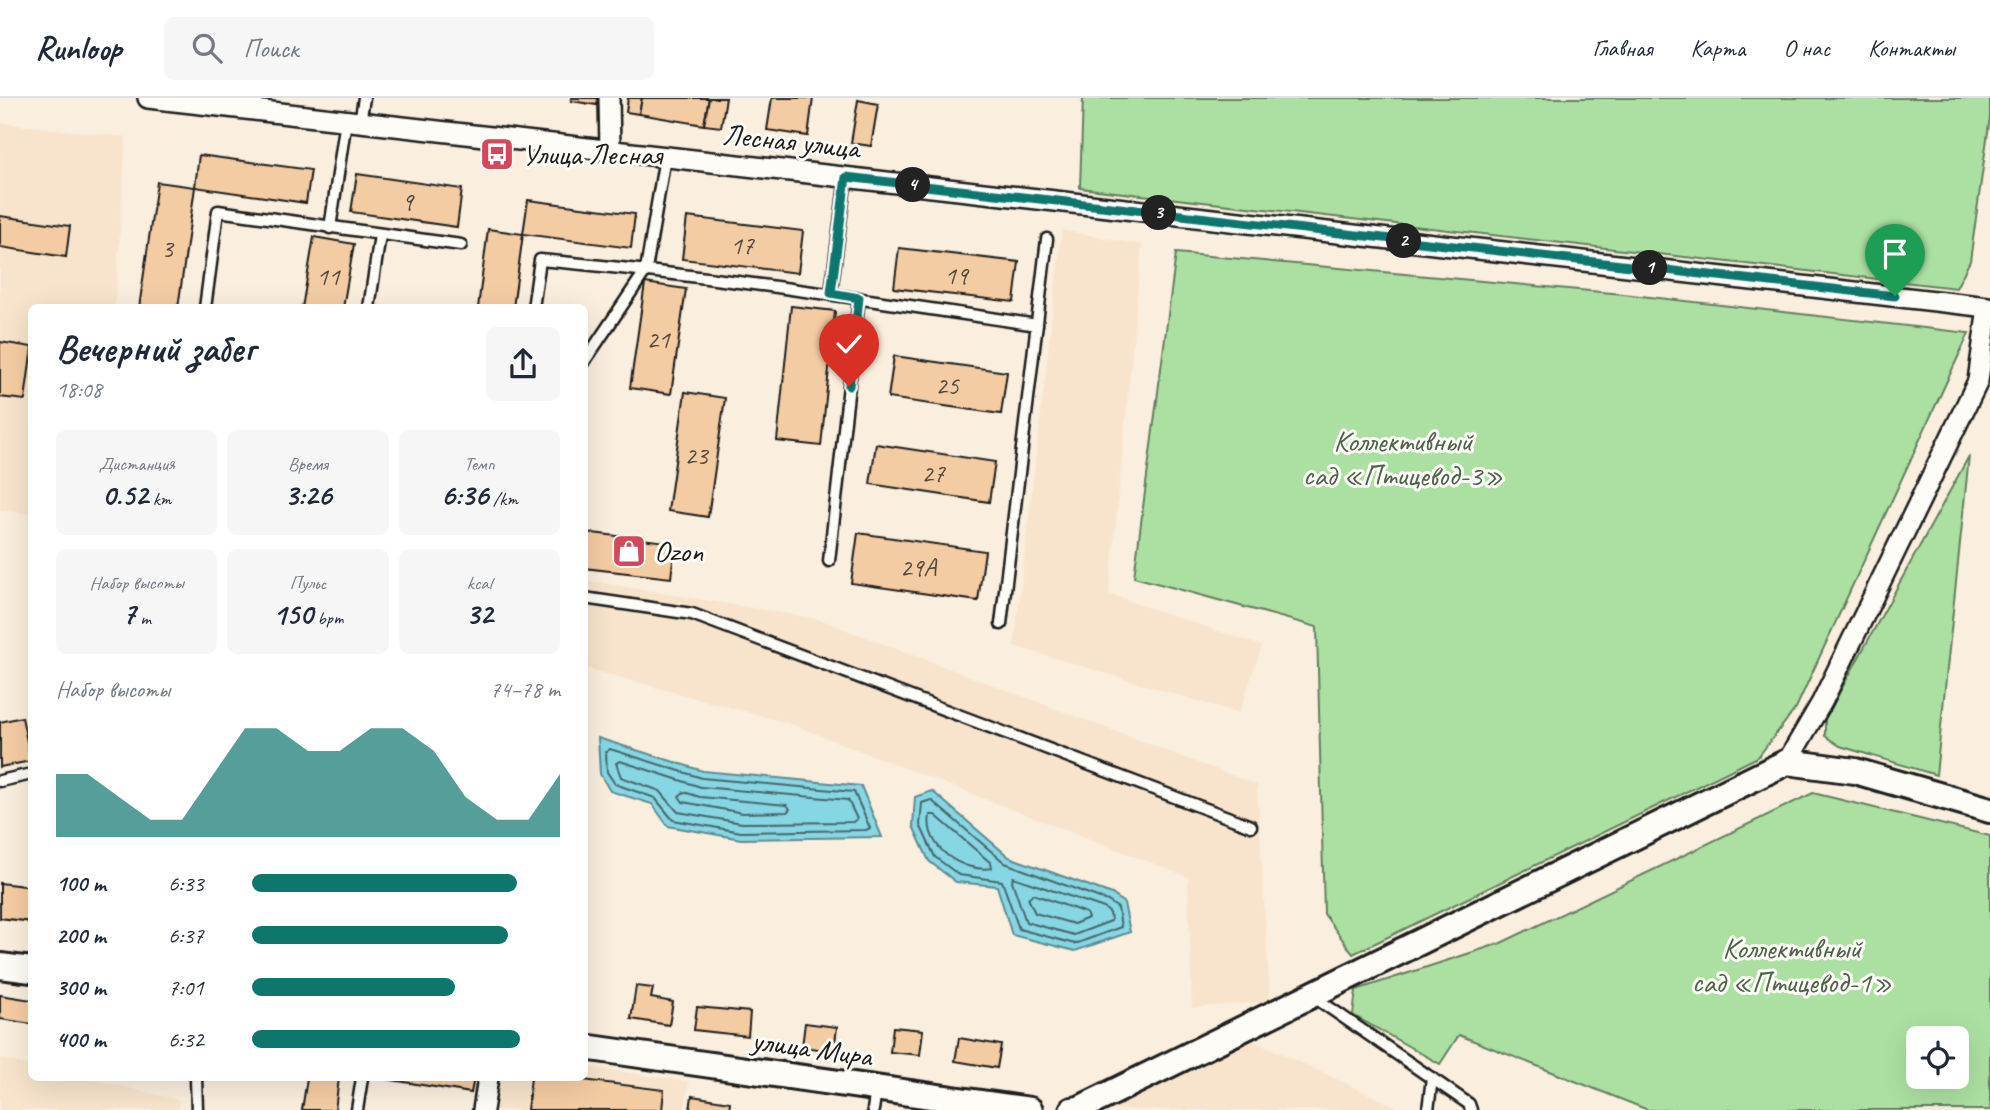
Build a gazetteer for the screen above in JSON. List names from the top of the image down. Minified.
{"streets":{"street":["Лесная улица","улица Мира"]},"parks":["Коллективный сад «Птицевод-3»","Коллективный сад «Птицевод-1»"],"places":{"bus stop":["Улица Лесная"],"shop":["Ozon"]},"house_numbers":["9","17","3","19","11","21","25","23","27","29А"],"page":{"header":"Runloop","search":"Поиск","nav":["Главная","Карта","О нас","Контакты"],"pins":["4","3","2","1"],"heading":["Вечерний забег","18:08"],"stats":[["Дистанция","0.52 km"],["Время","3:26"],["Темп","6:36 /km"],["Набор высоты","7 m"],["Пульс","150 bpm"],["kcal","32"]],"chart":["Набор высоты","74–78 m"],"list":[{"name":"100 m","note":"6:33"},{"name":"200 m","note":"6:37"},{"name":"300 m","note":"7:01"},{"name":"400 m","note":"6:32"}]}}
